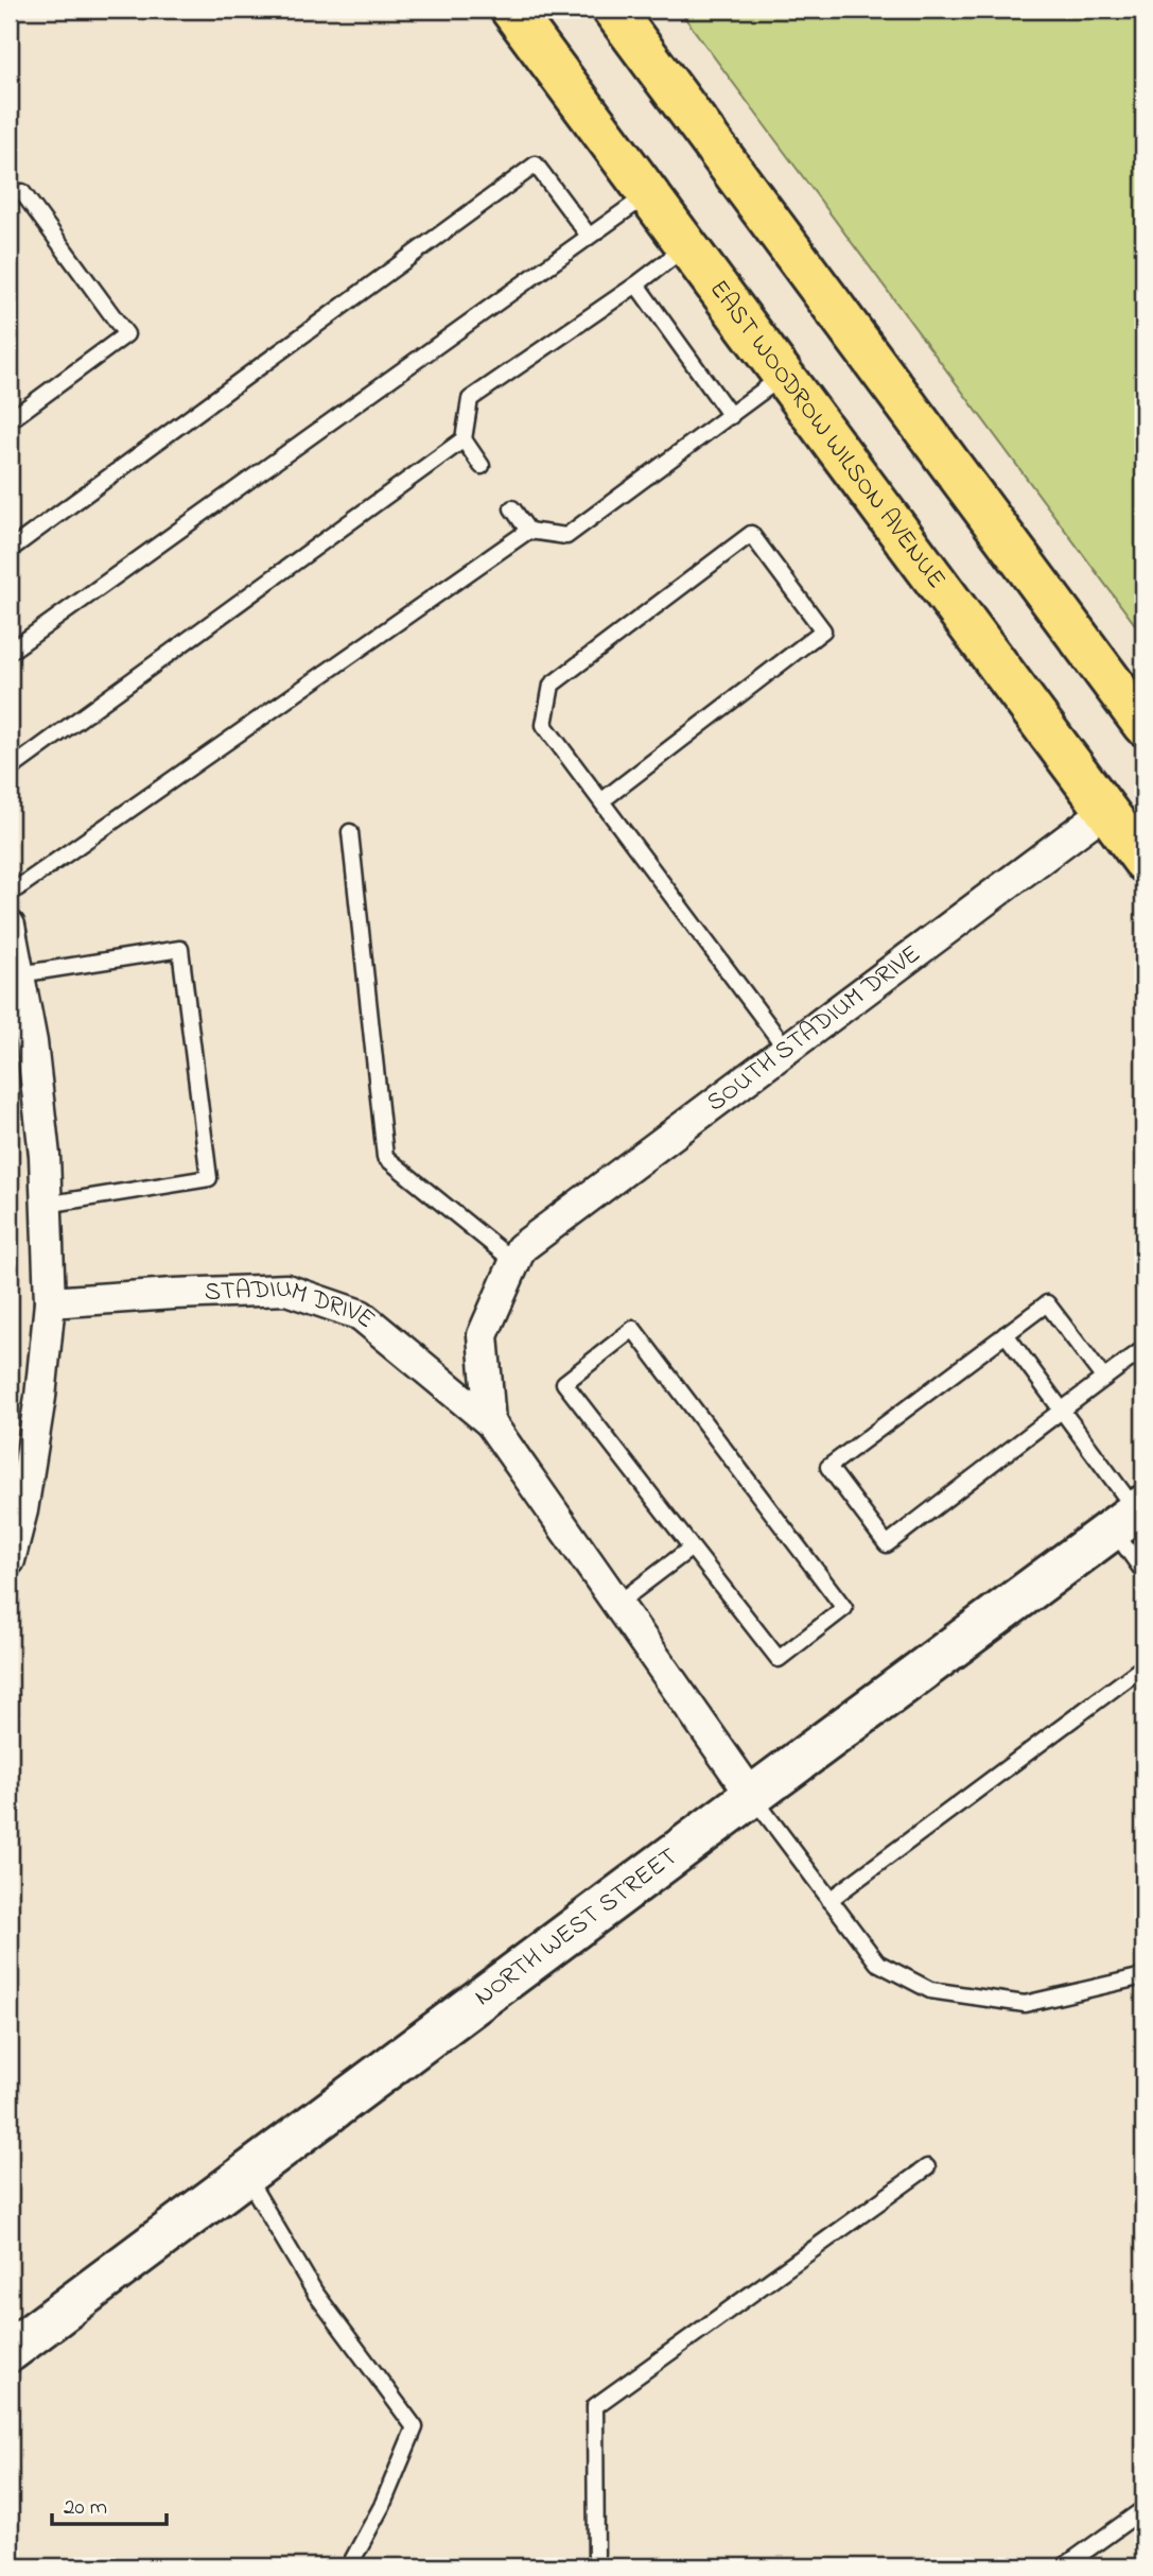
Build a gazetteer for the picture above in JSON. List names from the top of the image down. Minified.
{"streets":{"main road":["EAST WOODROW WILSON AVENUE"],"street":["SOUTH STADIUM DRIVE","STADIUM DRIVE","NORTH WEST STREET"]},"crossings":[["EAST WOODROW WILSON AVENUE","SOUTH STADIUM DRIVE"]],"scale_bar":"20 m"}
